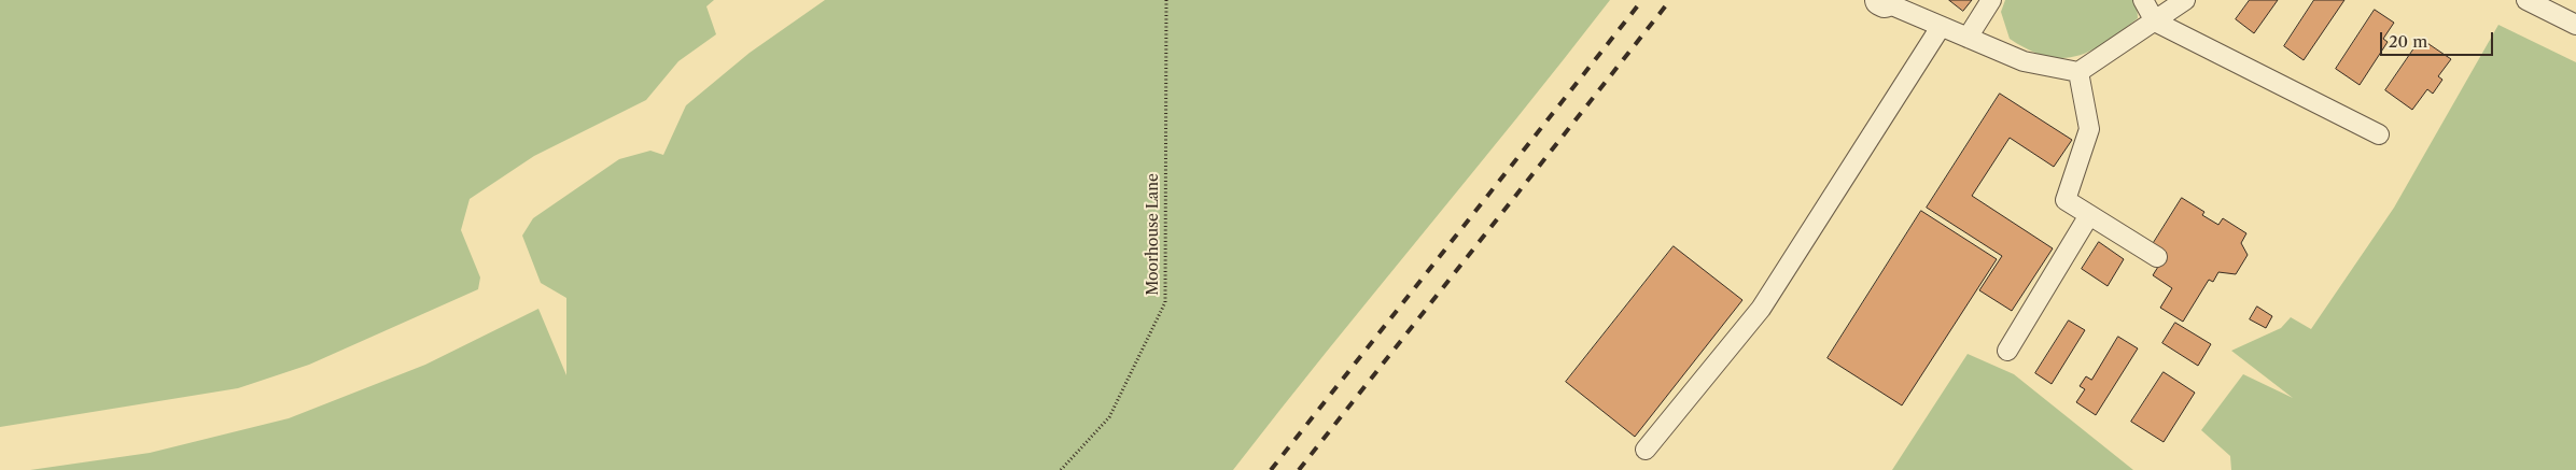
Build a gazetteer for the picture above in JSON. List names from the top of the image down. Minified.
{"streets":{"path":["Moorhouse Lane"]},"scale_bar":"20 m"}
